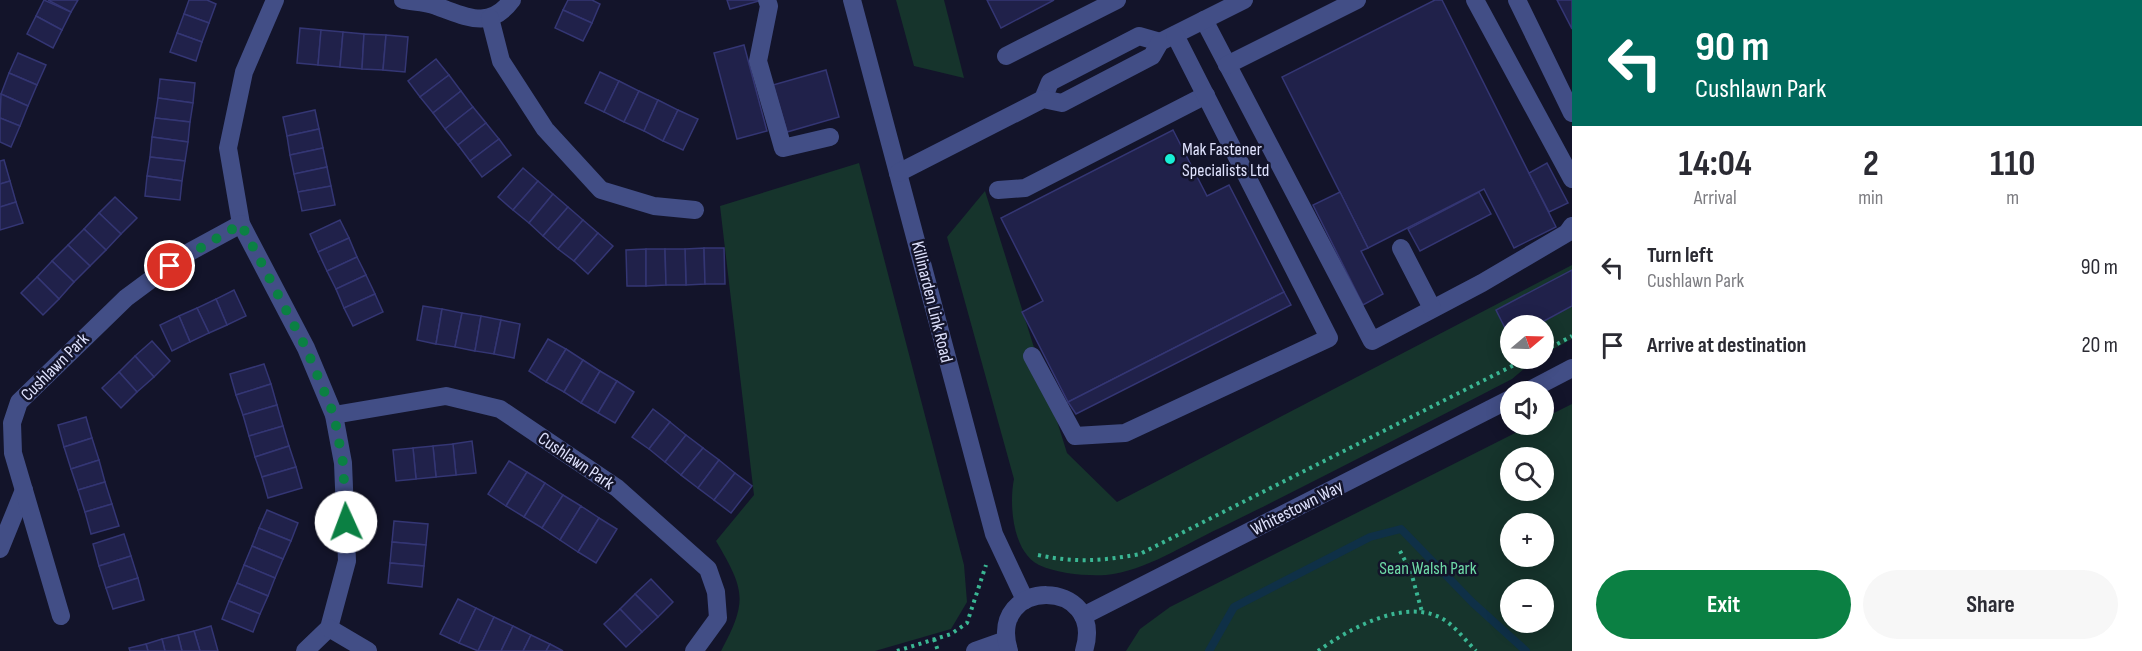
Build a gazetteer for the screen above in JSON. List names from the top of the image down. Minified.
{"streets":{"street":["Killinarden Link Road","Cushlawn Park","Whitestown Way"]},"parks":["Sean Walsh Park"],"places":["Mak Fastener Specialists Ltd"],"north":"right","page":{"turn":["90 m","Cushlawn Park"],"eta":["14:04","Arrival","2","min","110","m"],"list":[{"name":"Turn left","note":"Cushlawn Park","value":"90 m"},{"name":"Arrive at destination","value":"20 m"}],"map_buttons":["+","−"],"buttons":["Exit","Share"]}}
